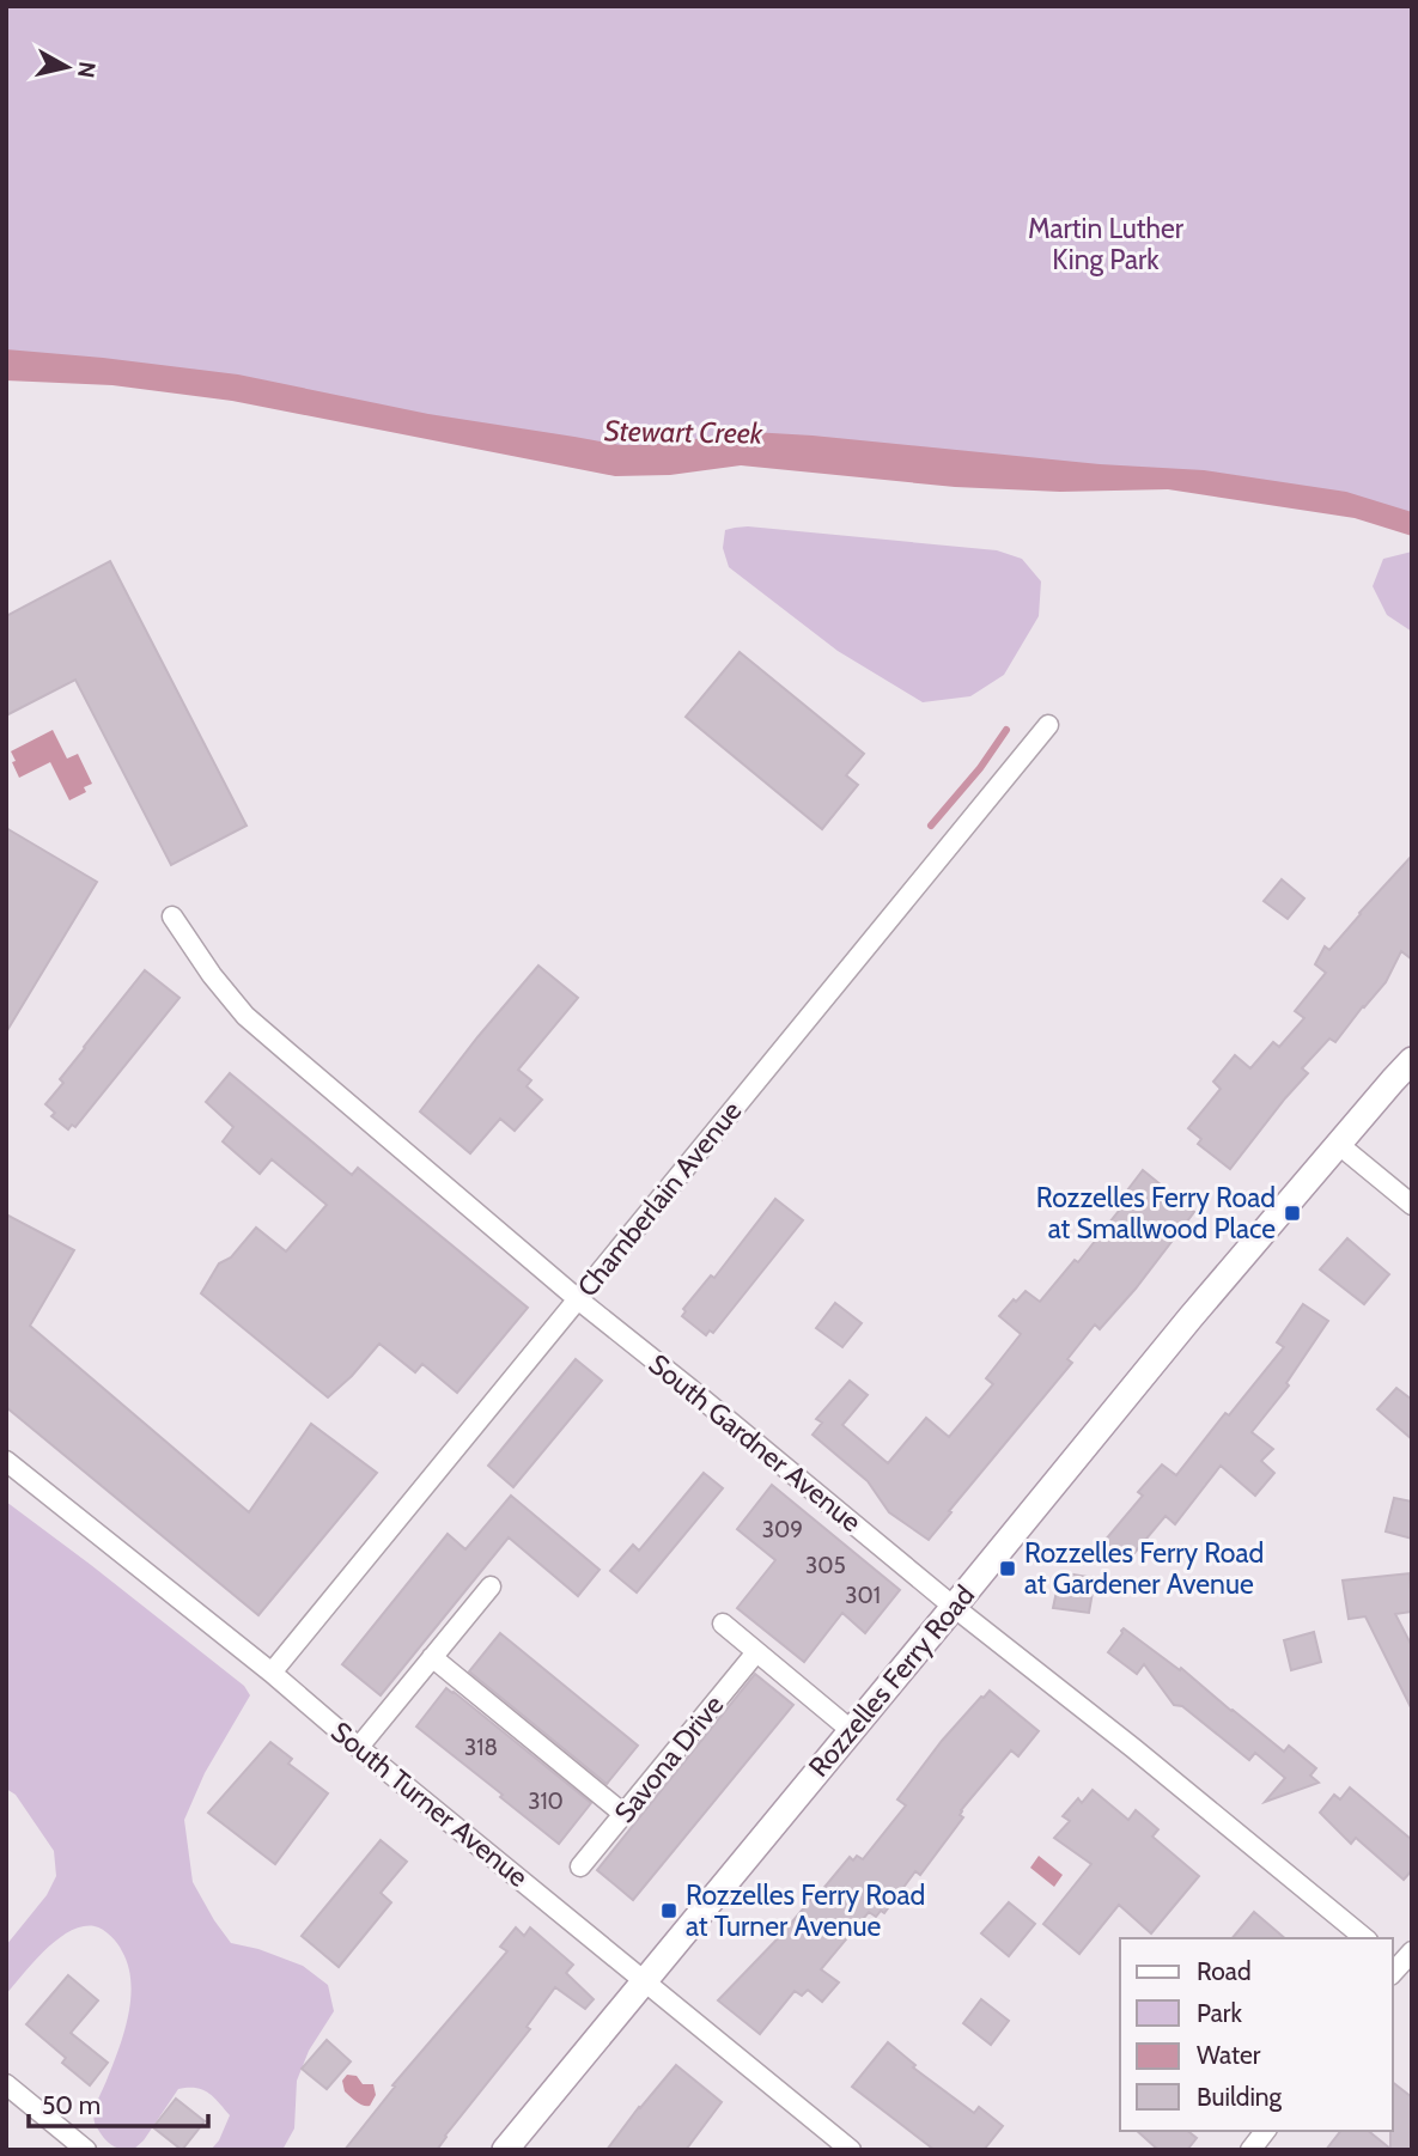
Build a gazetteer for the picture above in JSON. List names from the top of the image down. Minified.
{"streets":{"street":["Chamberlain Avenue","South Gardner Avenue","Rozzelles Ferry Road","Savona Drive","South Turner Avenue"]},"crossings":[["Chamberlain Avenue","South Gardner Avenue"],["Chamberlain Avenue","South Turner Avenue"],["South Gardner Avenue","Rozzelles Ferry Road"],["Rozzelles Ferry Road","South Turner Avenue"]],"water":["Stewart Creek"],"parks":["Martin Luther King Park"],"places":{"transit":["Rozzelles Ferry Road at Smallwood Place","Rozzelles Ferry Road at Gardener Avenue","Rozzelles Ferry Road at Turner Avenue"]},"house_numbers":["309","305","301","318","310"],"legend":["Road","Park","Water","Building"],"scale_bar":"50 m","north":"right"}
